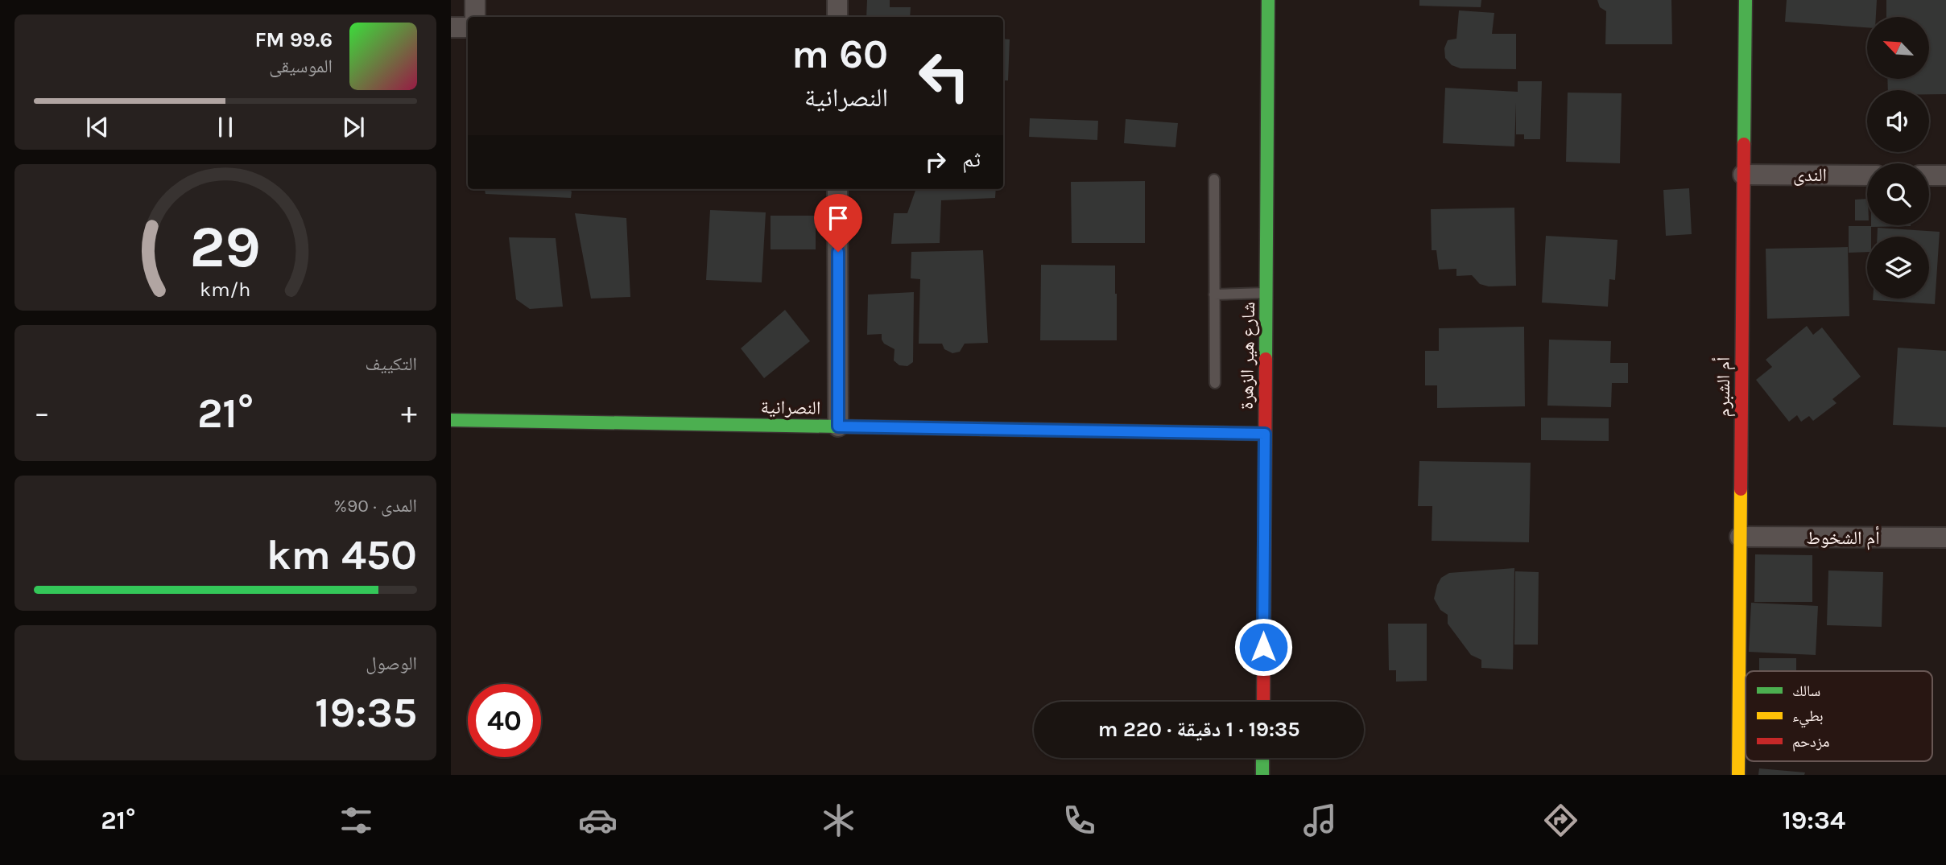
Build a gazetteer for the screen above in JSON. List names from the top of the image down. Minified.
{"streets":{"street":["الندى","شارع هير الزهرة","أم الشبرم","النصرانية","أم الشخوط"]},"crossings":[["الندى","أم الشبرم"],["شارع هير الزهرة","النصرانية"],["أم الشبرم","أم الشخوط"]],"legend":["سالك","بطيء","مزدحم"],"north":"top left","page":{"turn":["60 m","النصرانية"],"song":["99.6 FM","الموسيقى"],"then":"ثم","tile":["التكييف",["المدى · 90%","450 km"],["الوصول","19:35"]],"heat":["−","21°","+"],"limit":"40","trip":"19:35 · 1 دقيقة · 220 m","tabs":["19:34","21°"],"gauge":["29","km/h"]}}
